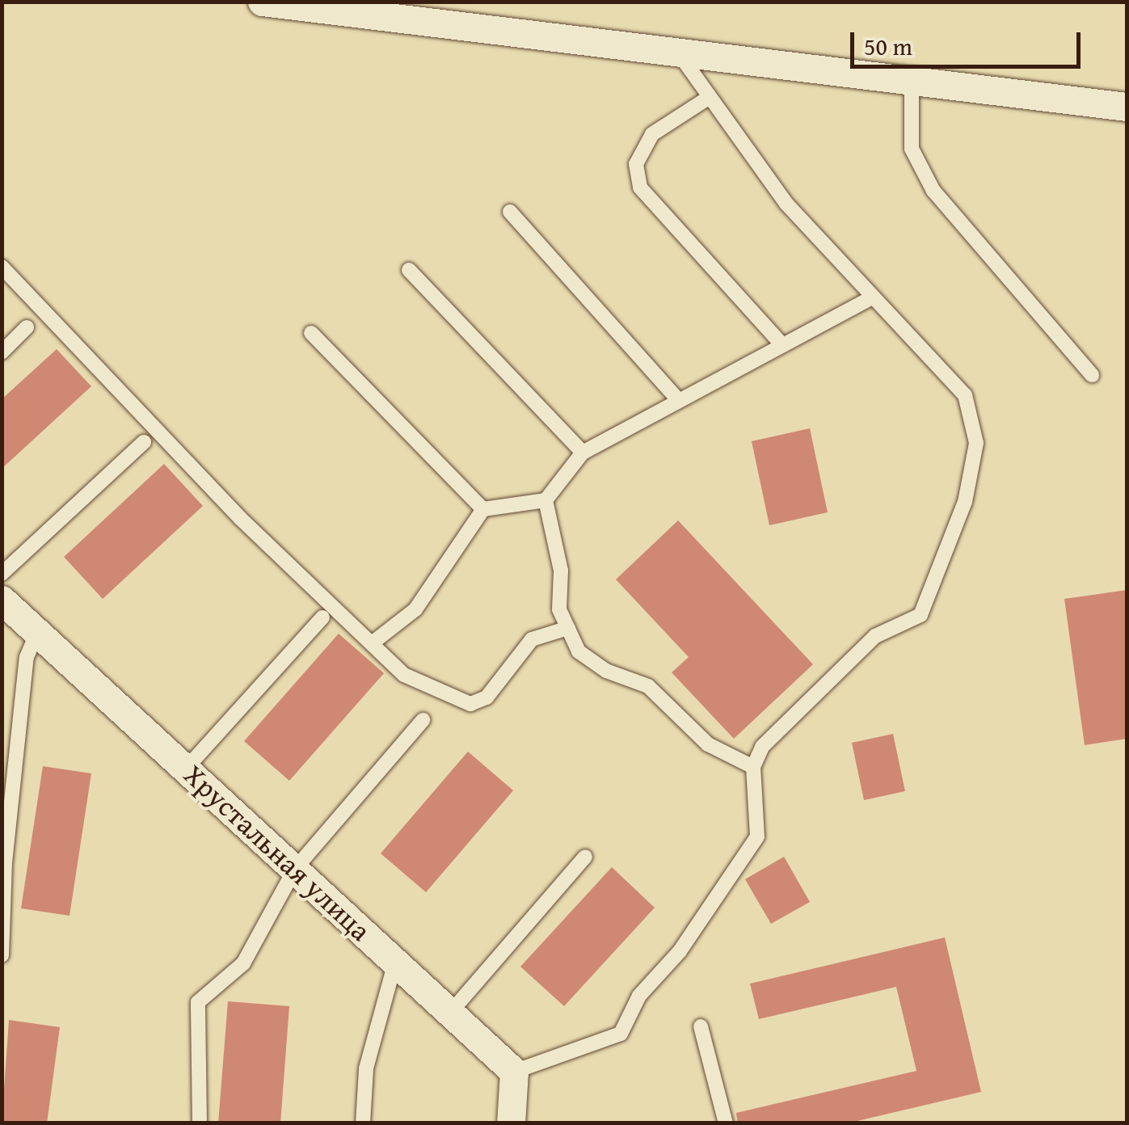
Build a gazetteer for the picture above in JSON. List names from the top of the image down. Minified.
{"streets":{"street":["Хрустальная улица"]},"scale_bar":"50 m"}
